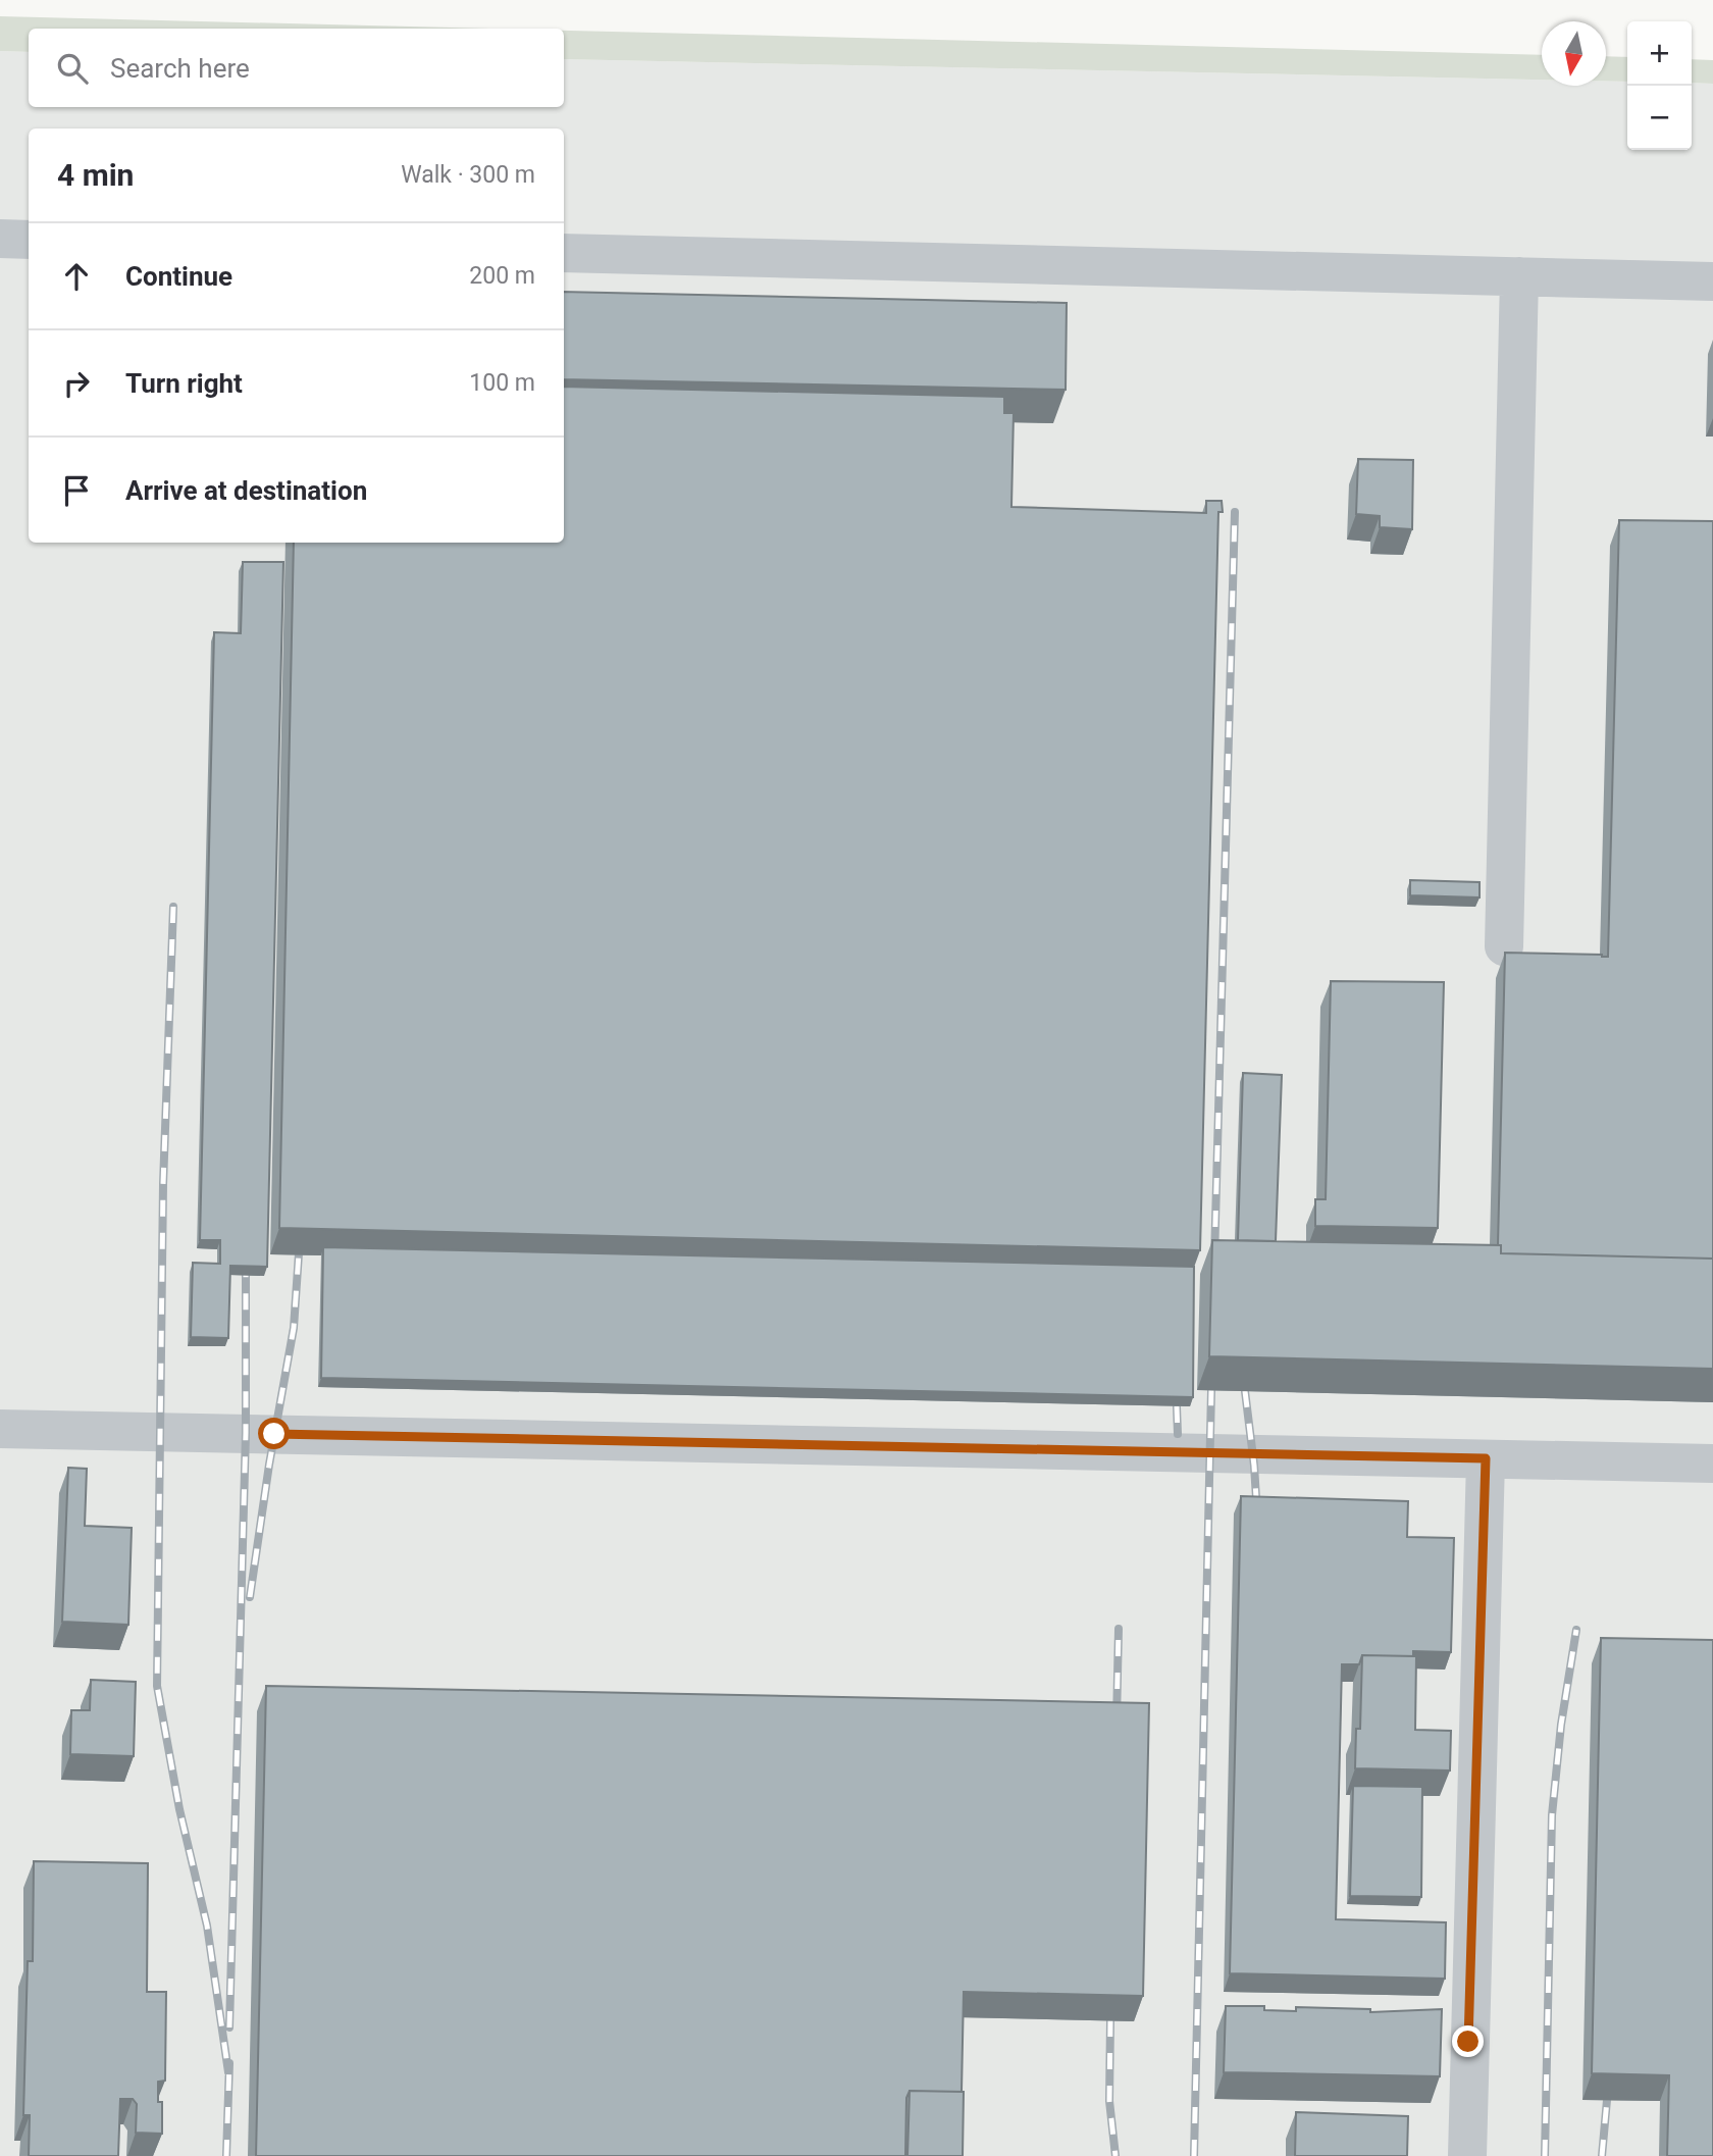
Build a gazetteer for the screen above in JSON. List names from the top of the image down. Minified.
{"north":"bottom","page":{"map_buttons":["+","−"],"search":"Search here","heading":["4 min","Walk · 300 m"],"list":[["Continue","200 m"],["Turn right","100 m"],"Arrive at destination"]}}
